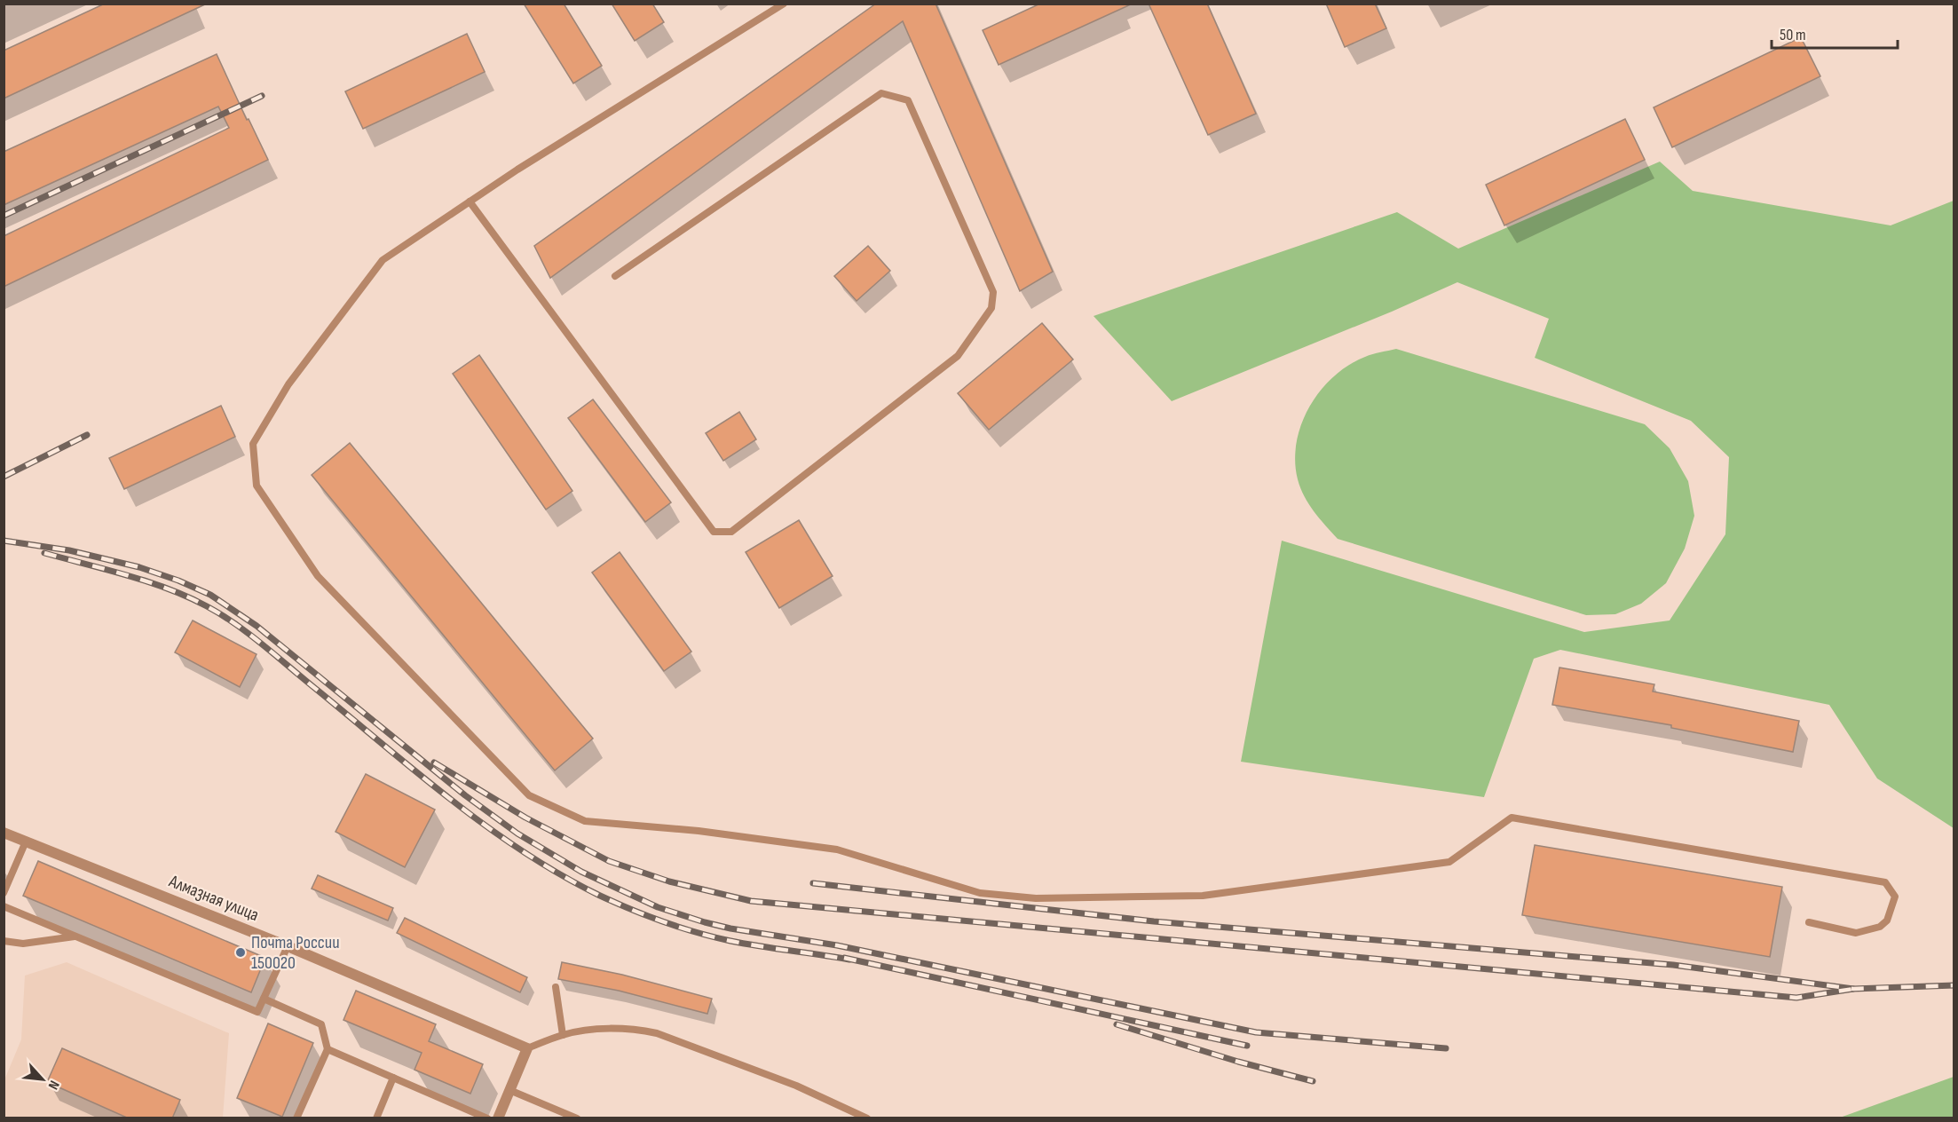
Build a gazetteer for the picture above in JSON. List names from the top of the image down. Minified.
{"streets":{"street":["Алмазная улица"]},"places":["Почта России 150020"],"scale_bar":"50 m","north":"bottom right"}
